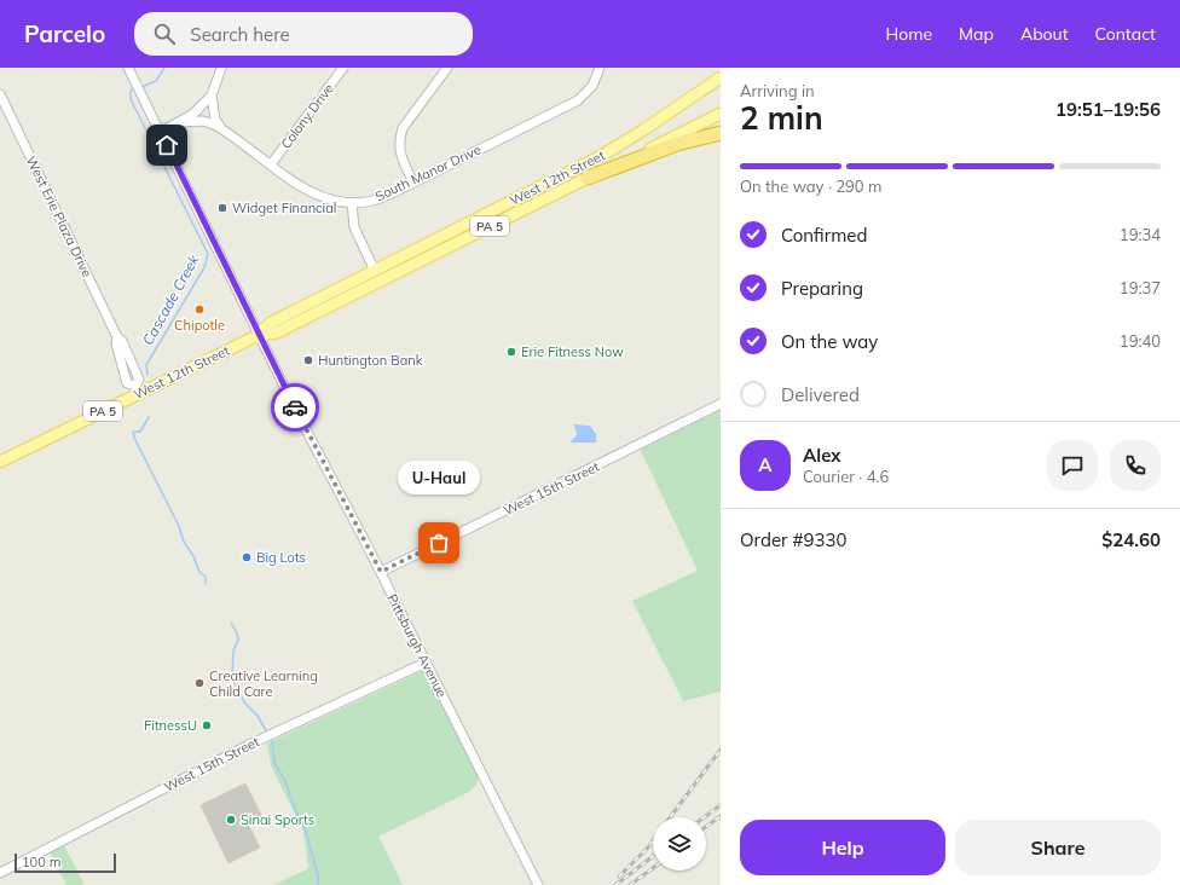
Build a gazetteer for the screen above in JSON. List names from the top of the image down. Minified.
{"streets":{"main road":["West 12th Street","PA 5"],"street":["Colony Drive","South Manor Drive","West Erie Plaza Drive","West 15th Street","Pittsburgh Avenue"]},"crossings":[["Colony Drive","South Manor Drive"],["West 12th Street","West Erie Plaza Drive"],["West 12th Street","Pittsburgh Avenue"],["West 15th Street","Pittsburgh Avenue"]],"water":["Cascade Creek"],"places":["Widget Financial","Chipotle","Erie Fitness Now","Huntington Bank","U-Haul","Big Lots","Creative Learning Child Care","FitnessU","Sinai Sports"],"scale_bar":"100 m","page":{"header":"Parcelo","search":"Search here","nav":["Home","Map","About","Contact"],"heading":["2 min","Arriving in","19:51–19:56"],"panel":["Alex","Courier · 4.6","Order #9330","$24.60"],"bar":"On the way · 290 m","list":[["Confirmed","19:34"],["Preparing","19:37"],["On the way","19:40"],"Delivered"],"round":"A","bubble":"U-Haul","buttons":["Help","Share"],"scale":"100 m"}}
